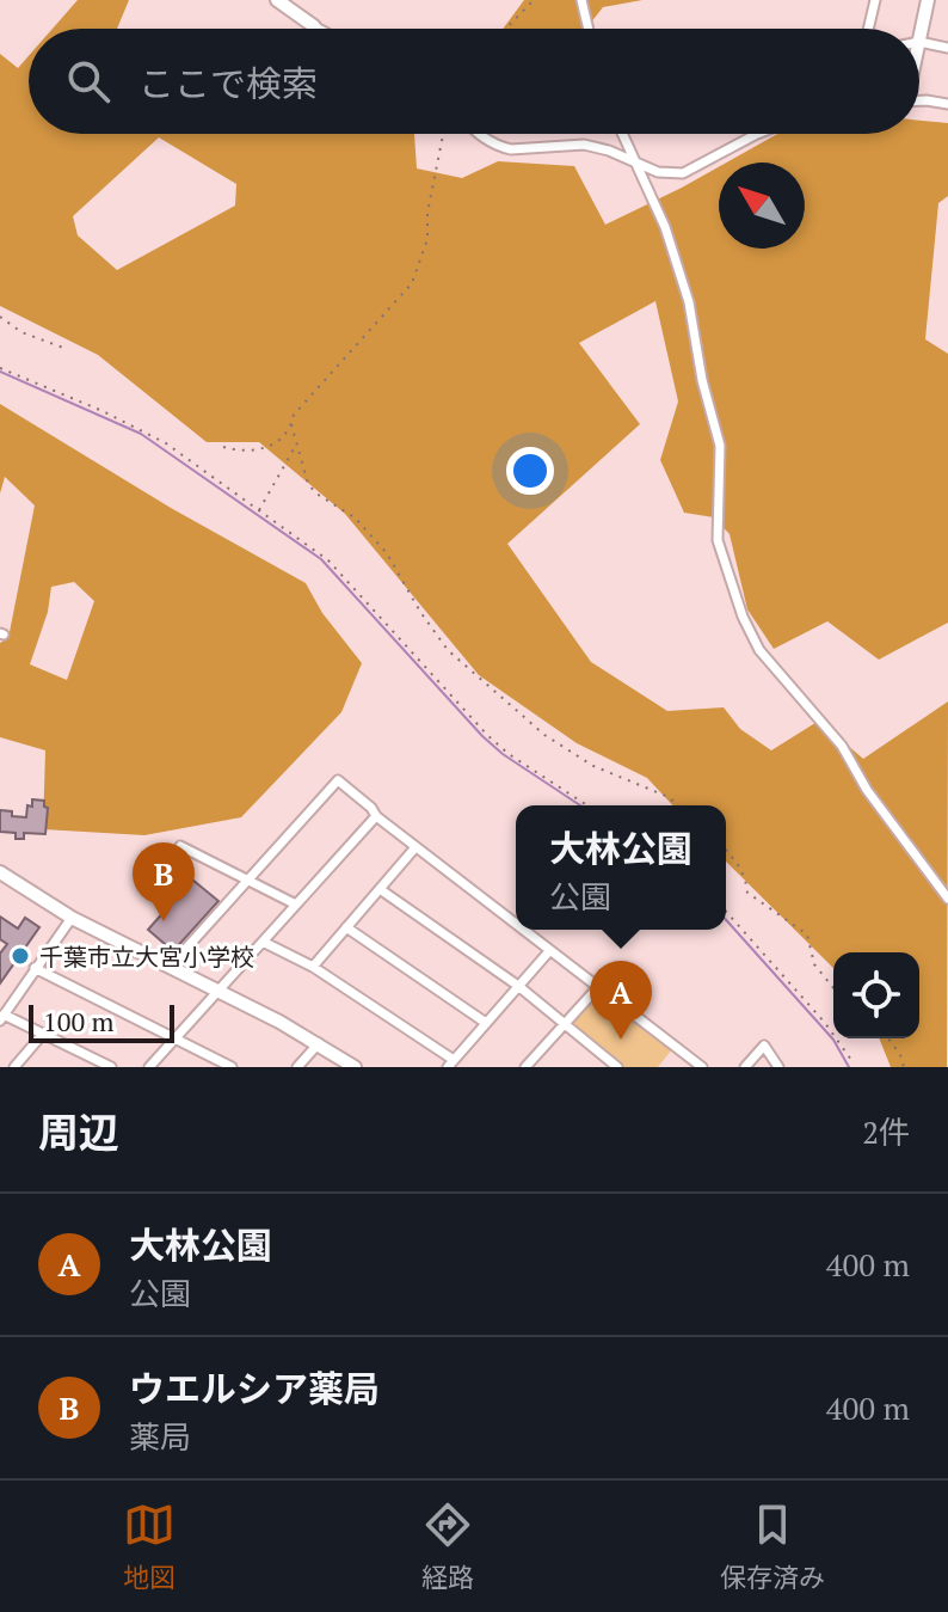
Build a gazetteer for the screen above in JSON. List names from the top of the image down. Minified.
{"places":["千葉市立大宮小学校"],"scale_bar":"100 m","north":"top left","page":{"search":"ここで検索","popup":["大林公園","公園"],"pins":["B","A"],"scale":"100 m","heading":["周辺","2件"],"list":[{"mark":"A","name":"大林公園","note":"公園","value":"400 m"},{"mark":"B","name":"ウエルシア薬局","note":"薬局","value":"400 m"}],"nav":["地図","経路","保存済み"]}}
